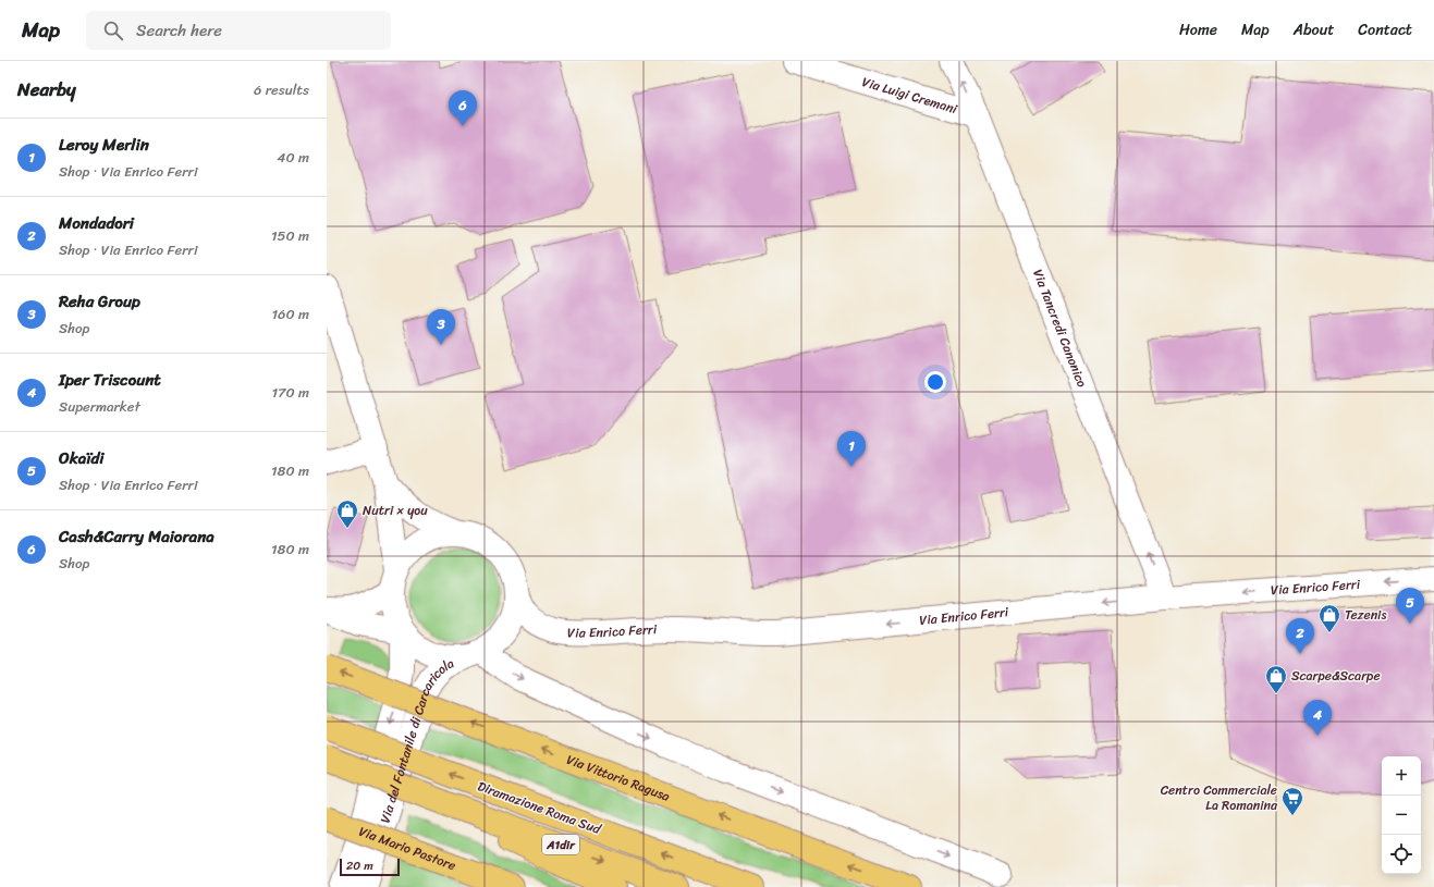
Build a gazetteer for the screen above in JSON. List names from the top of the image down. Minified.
{"streets":{"highway":["Via Vittorio Ragusa","Diramazione Roma Sud","A1dir","Via Mario Pastore"],"street":["Via Luigi Cremani","Via Tancredi Canonico","Via Enrico Ferri","Via del Fontanile di Carcaricola"]},"crossings":[["Via Luigi Cremani","Via Tancredi Canonico"],["Via Tancredi Canonico","Via Enrico Ferri"],["Via Enrico Ferri","Via del Fontanile di Carcaricola"]],"one_way":["Via Tancredi Canonico"],"places":{"shop":["Nutri × you","Tezenis","Scarpe&Scarpe"],"supermarket":["Centro Commerciale La Romanina"]},"scale_bar":"20 m","page":{"header":"Map","search":"Search here","nav":["Home","Map","About","Contact"],"heading":["Nearby","6 results"],"pins":["6","3","1","5","2","4"],"list":[{"mark":"1","name":"Leroy Merlin","note":"Shop · Via Enrico Ferri","value":"40 m"},{"mark":"2","name":"Mondadori","note":"Shop · Via Enrico Ferri","value":"150 m"},{"mark":"3","name":"Reha Group","note":"Shop","value":"160 m"},{"mark":"4","name":"Iper Triscount","note":"Supermarket","value":"170 m"},{"mark":"5","name":"Okaïdi","note":"Shop · Via Enrico Ferri","value":"180 m"},{"mark":"6","name":"Cash&Carry Maiorana","note":"Shop","value":"180 m"}],"map_buttons":["+","−"],"scale":"20 m"}}
